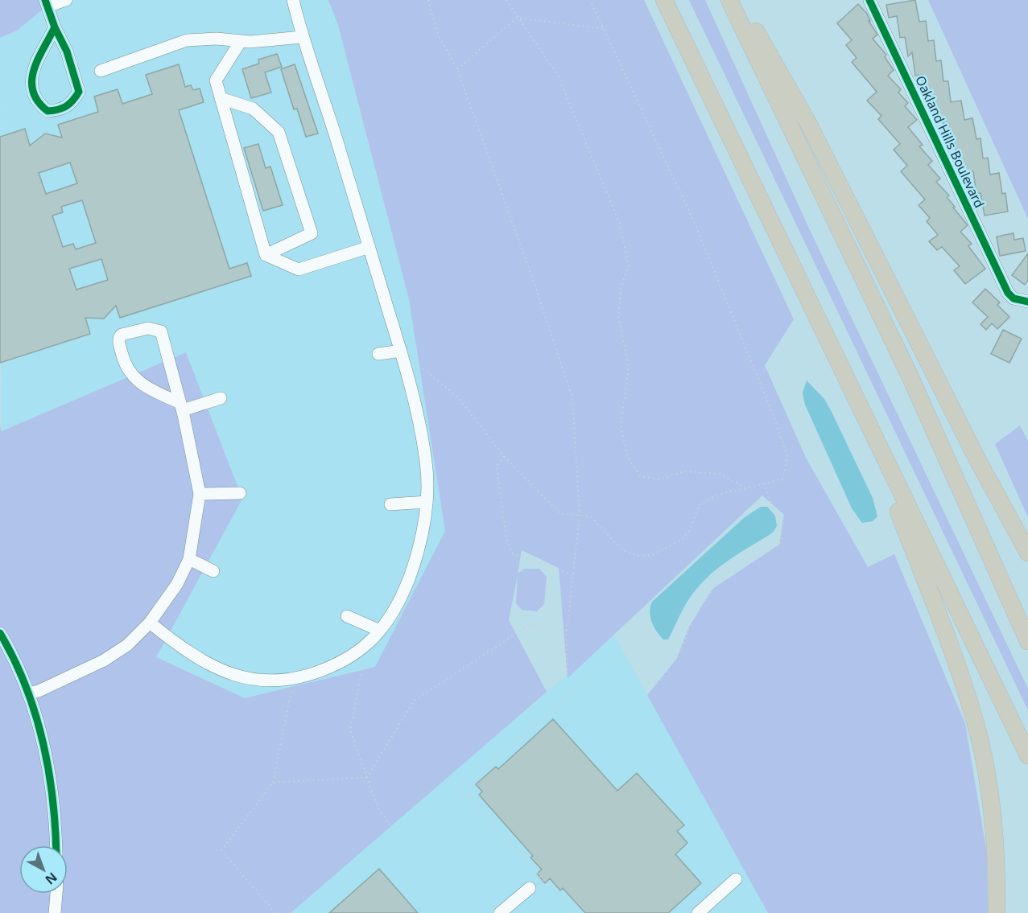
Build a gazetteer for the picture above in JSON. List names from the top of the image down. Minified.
{"streets":{"street":["Oakland Hills Boulevard"]},"north":"bottom right"}
